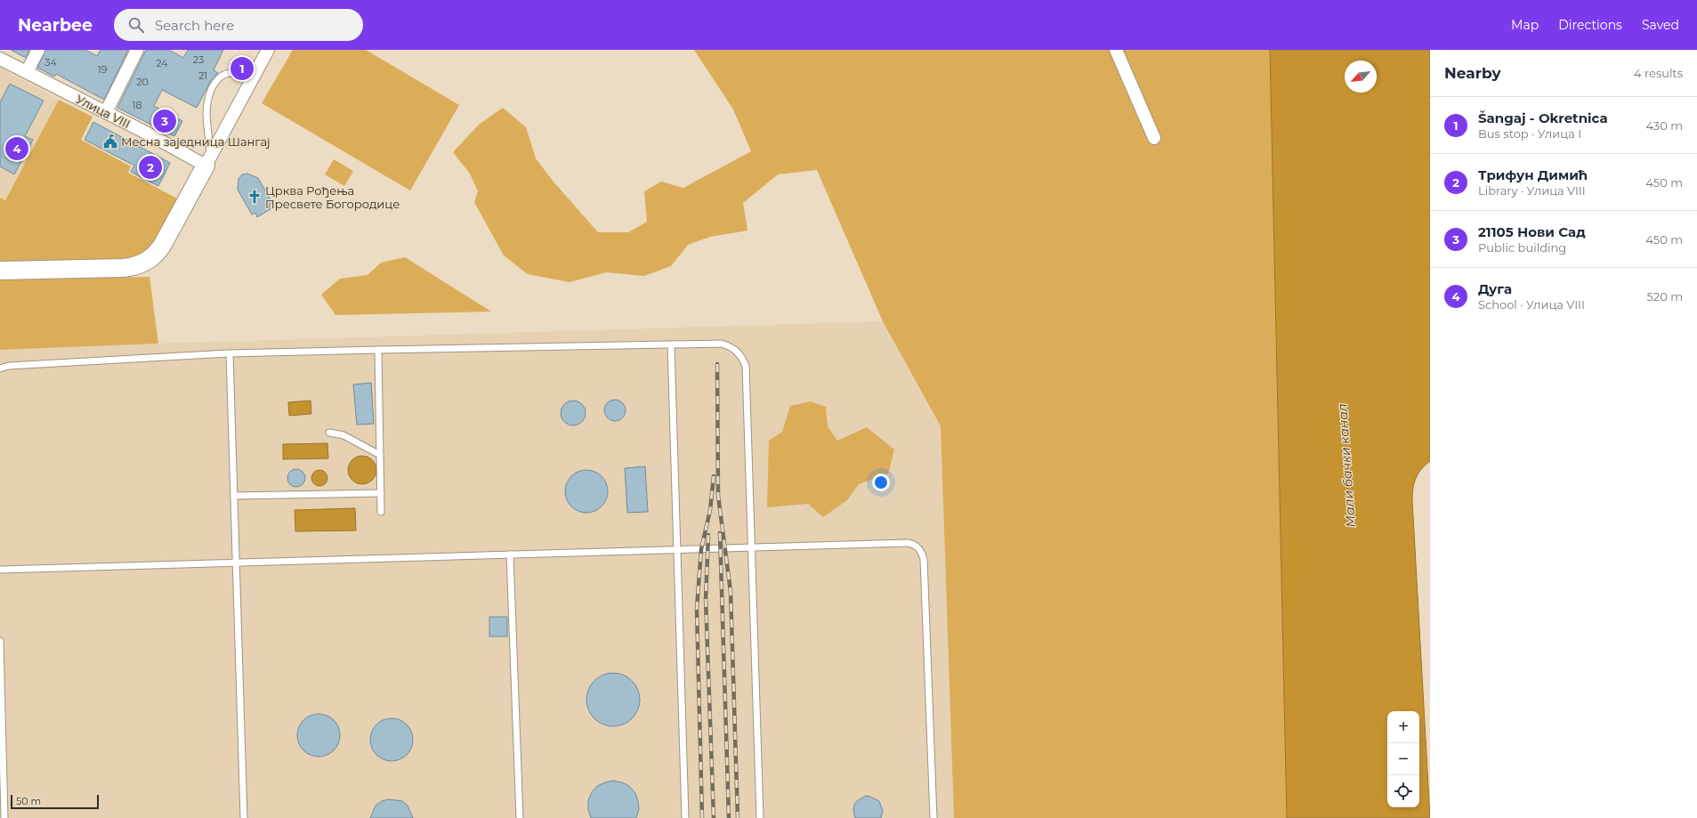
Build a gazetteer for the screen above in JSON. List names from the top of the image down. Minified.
{"streets":{"street":["Улица VIII"]},"water":["Мали бачки канал"],"places":{"public building":["Месна заједница Шангај"],"church":["Црква Рођења Пресвете Богородице"]},"house_numbers":["23","34","24","19","21","20","18"],"scale_bar":"50 m","north":"bottom left","page":{"header":"Nearbee","search":"Search here","nav":["Map","Directions","Saved"],"heading":["Nearby","4 results"],"pins":["1","3","4","2"],"list":[{"mark":"1","name":"Šangaj - Okretnica","note":"Bus stop · Улица I","value":"430 m"},{"mark":"2","name":"Трифун Димић","note":"Library · Улица VIII","value":"450 m"},{"mark":"3","name":"21105 Нови Сад","note":"Public building","value":"450 m"},{"mark":"4","name":"Дуга","note":"School · Улица VIII","value":"520 m"}],"map_buttons":["+","−"],"scale":"50 m"}}
